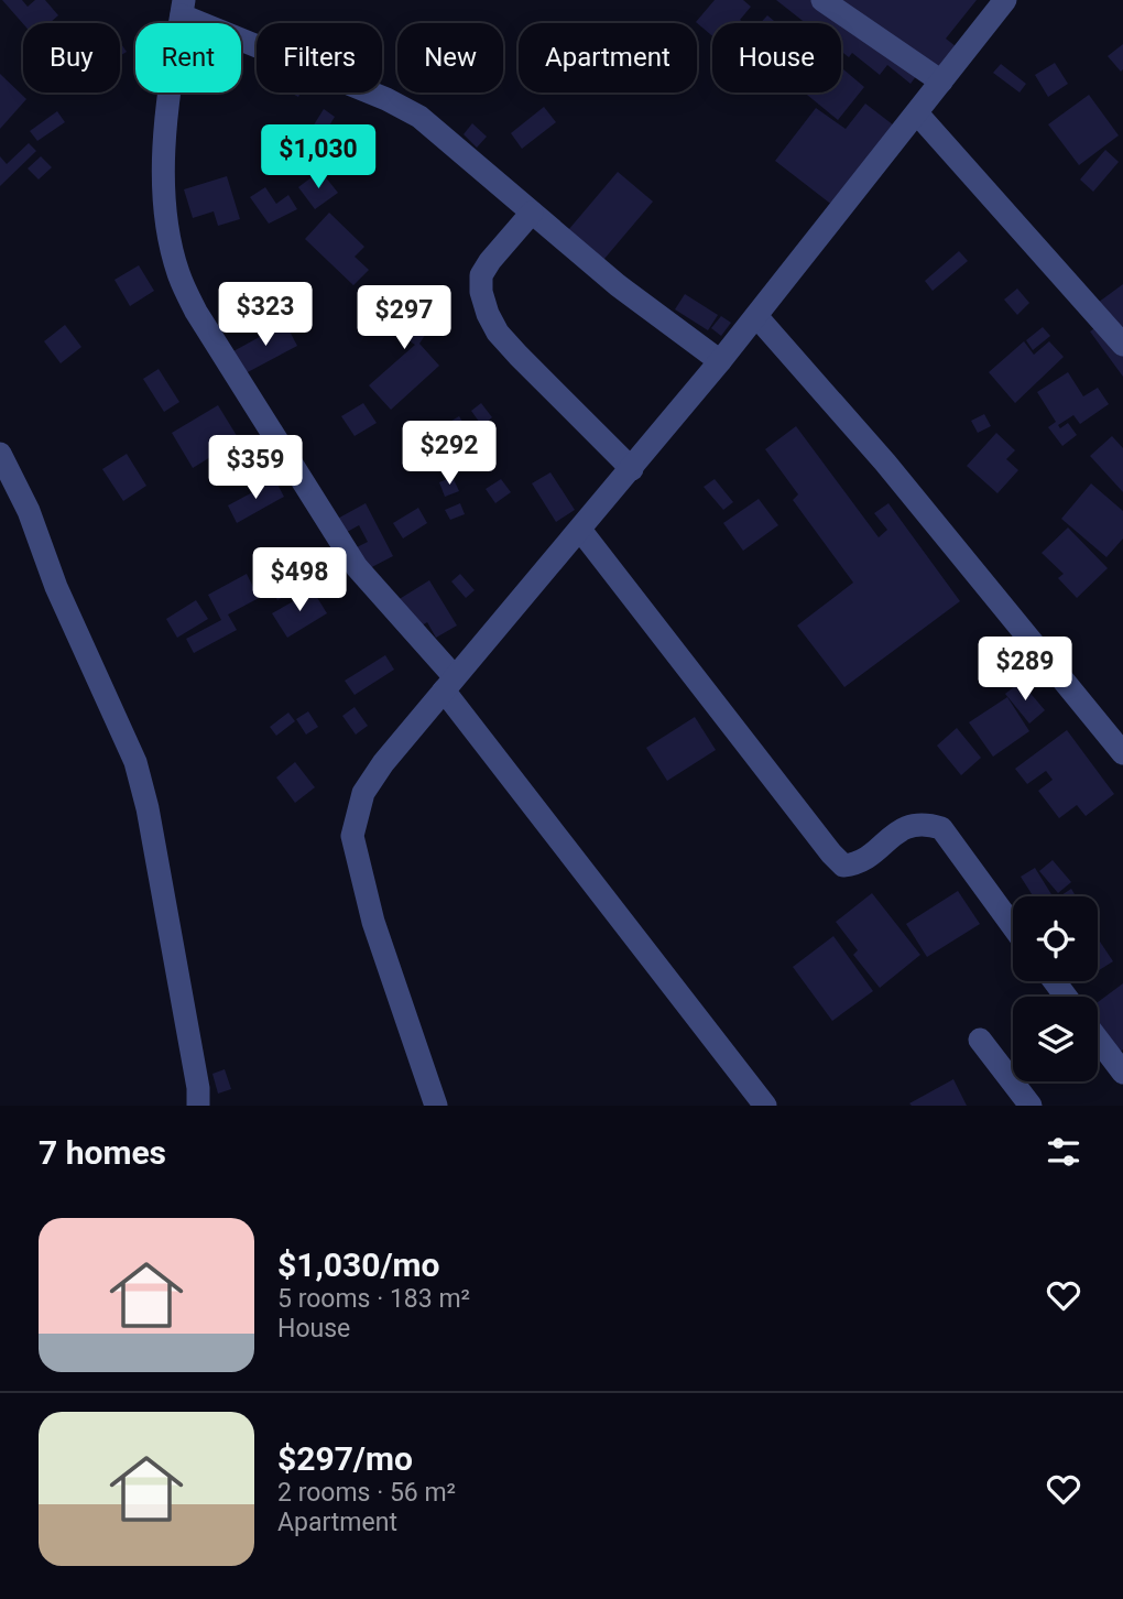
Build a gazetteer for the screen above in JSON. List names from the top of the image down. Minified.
{"page":{"chip":["Buy","Rent","Filters","New","Apartment","House"],"price":["$1,030","$323","$297","$292","$359","$498","$289"],"heading":"7 homes","list":[{"name":"$1,030/mo","note":"5 rooms · 183 m² · House"},{"name":"$297/mo","note":"2 rooms · 56 m² · Apartment"}]}}
